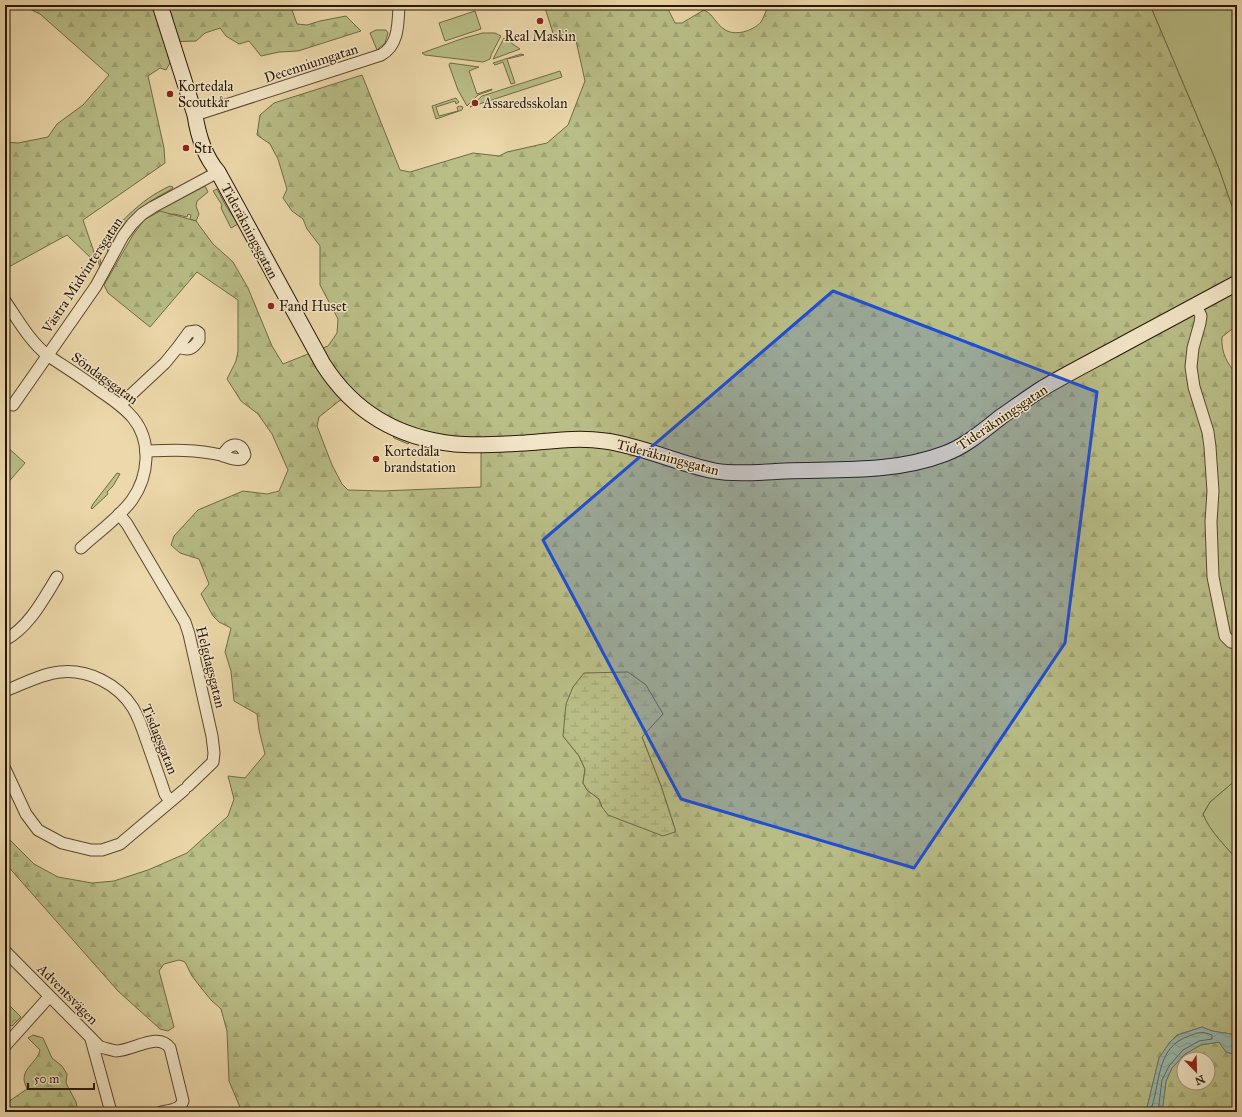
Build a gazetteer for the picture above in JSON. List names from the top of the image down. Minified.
{"streets":{"street":["Decenniumgatan","Tideräkningsgatan","Västra Midvintersgatan","Söndagsgatan","Helgdagsgatan","Tisdagsgatan","Adventsvägen"]},"crossings":[["Decenniumgatan","Tideräkningsgatan"],["Tideräkningsgatan","Västra Midvintersgatan"],["Västra Midvintersgatan","Söndagsgatan"],["Söndagsgatan","Helgdagsgatan"],["Helgdagsgatan","Tisdagsgatan"]],"places":["Real Maskin","Kortedala Scoutkår","Assaredsskolan","St1","Fand Huset","Kortedala brandstation"],"scale_bar":"50 m","north":"bottom right"}
